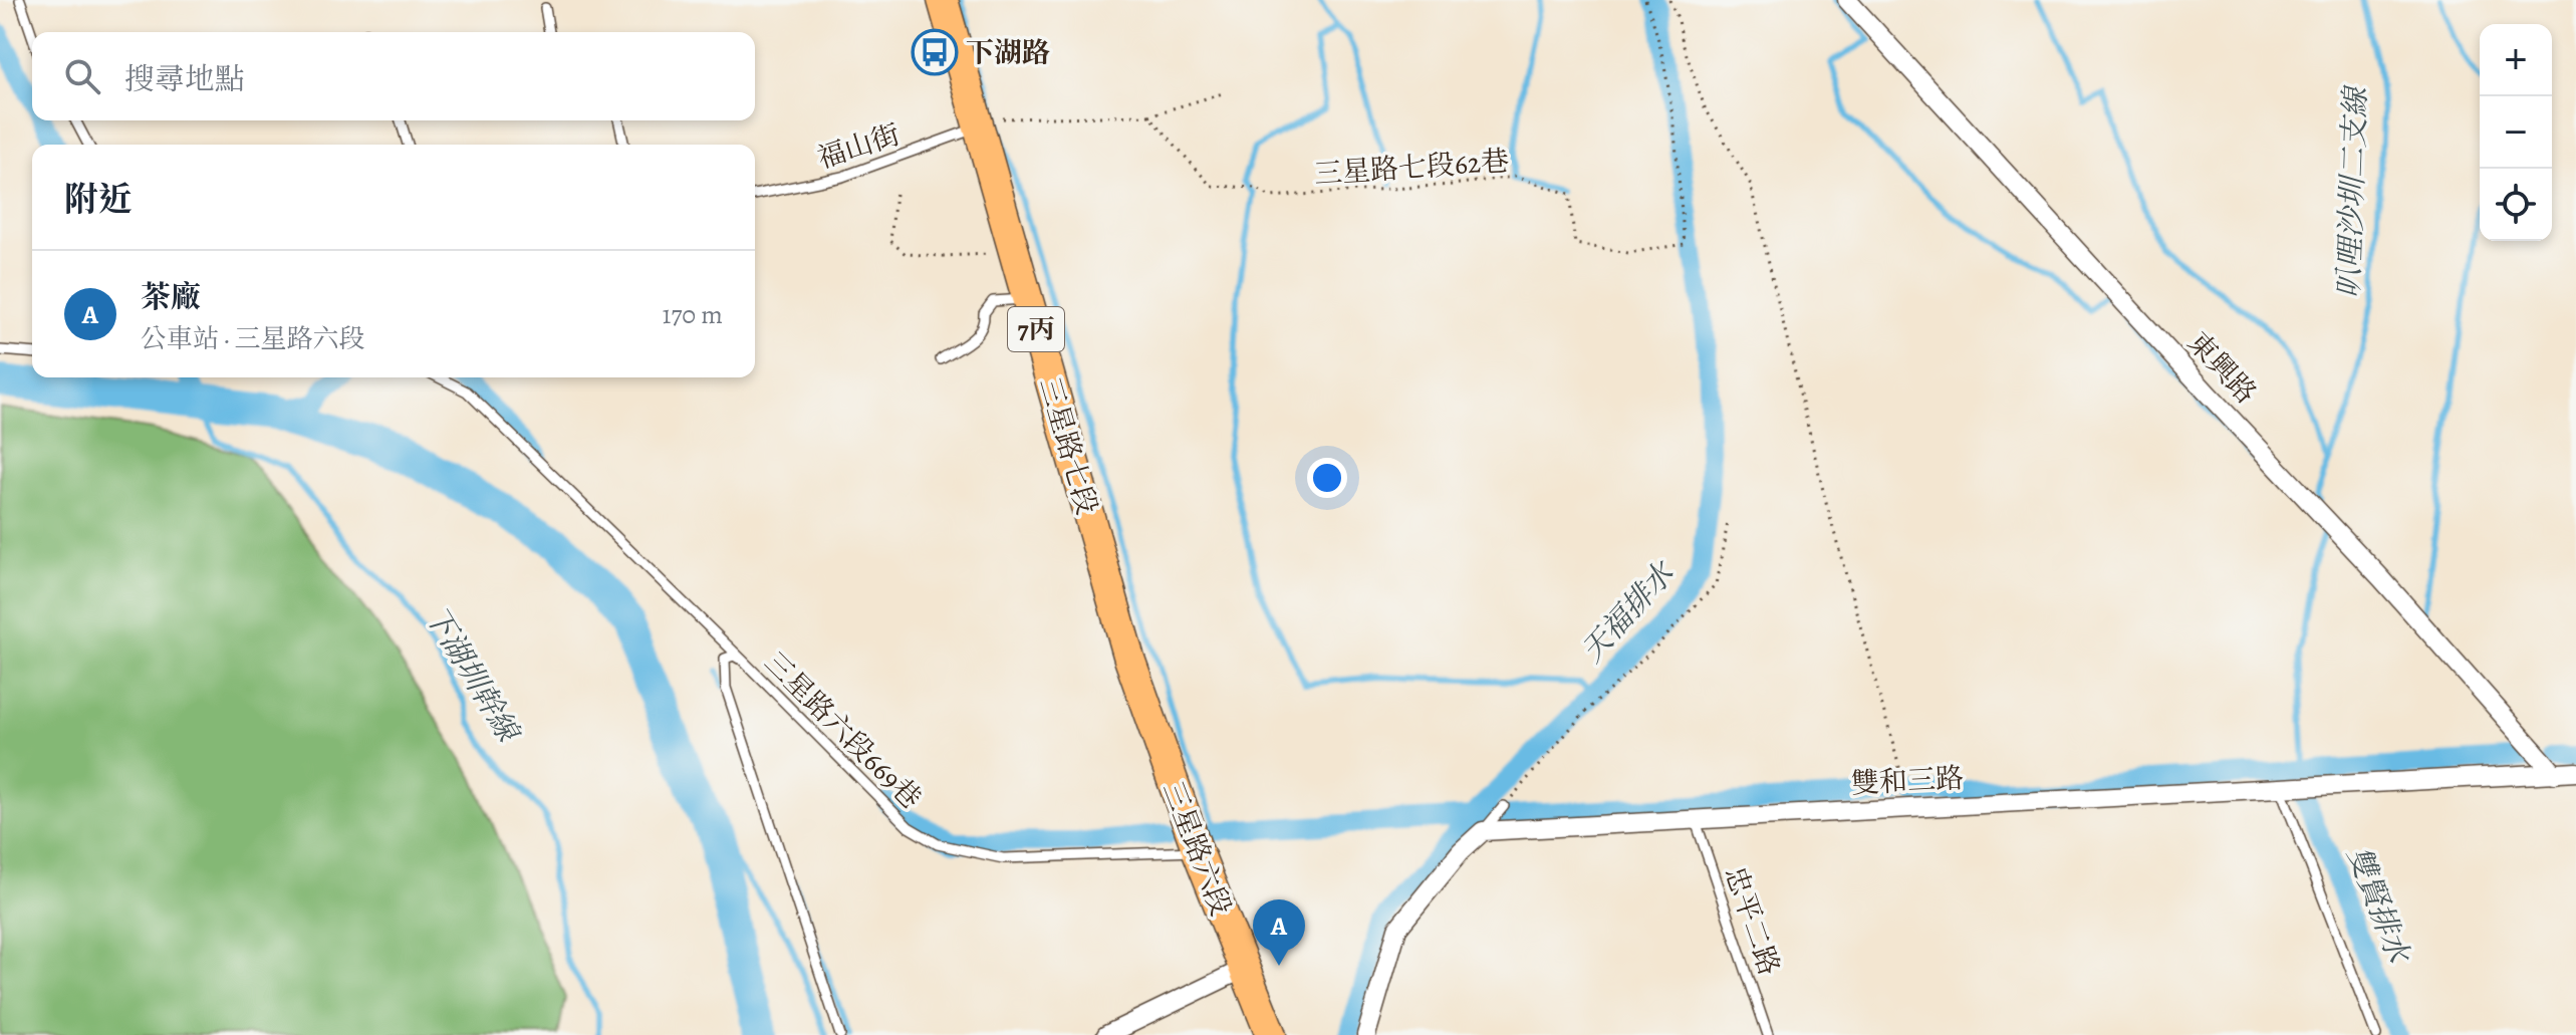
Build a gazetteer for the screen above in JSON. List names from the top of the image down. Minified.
{"streets":{"main road":["7丙","三星路七段","三星路六段"],"street":["東興路","雙和三路"],"lane":["福山街","三星路六段669巷","忠平二路"],"path":["三星路七段62巷"]},"crossings":[["福山街","三星路七段"],["東興路","雙和三路"],["三星路七段","三星路六段"],["三星路六段669巷","三星路六段"],["雙和三路","忠平二路"]],"water":["叭哩沙圳二支線","天福排水","下湖圳幹線","雙賢排水"],"places":{"bus stop":["下湖路"]},"page":{"map_buttons":["+","−"],"search":"搜尋地點","heading":"附近","list":[{"mark":"A","name":"茶廠","note":"公車站 · 三星路六段","value":"170 m"}],"pins":"A"}}
